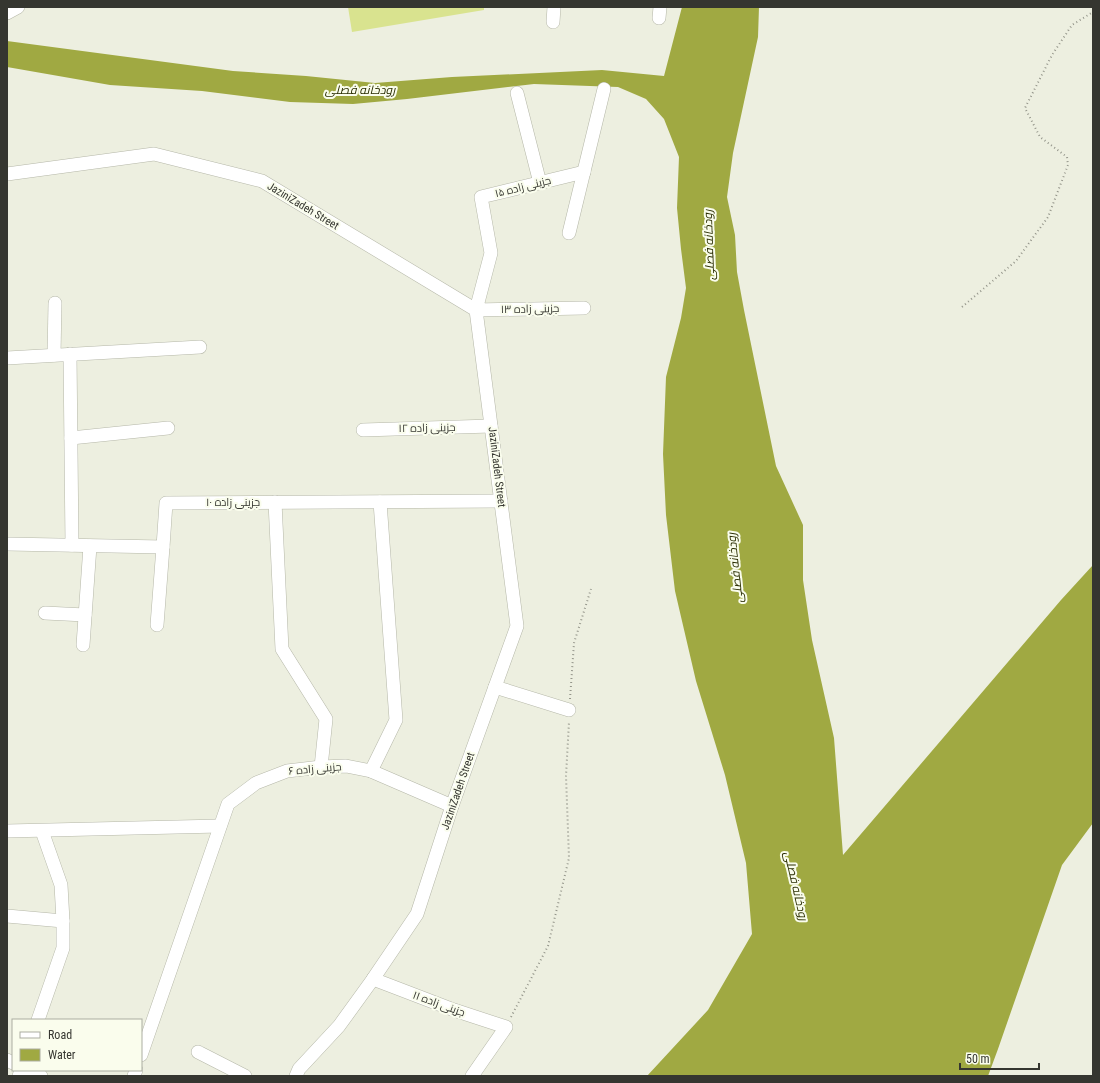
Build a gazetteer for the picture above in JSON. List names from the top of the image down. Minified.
{"streets":{"street":["جزینی زاده ۱۵","JaziniZadeh Street","جزینی زاده ۱۳","جزینی زاده ۱۲","جزینی زاده ۱۰","جزینی زاده ۶","جزینی زاده ۱۱"]},"crossings":[["جزینی زاده ۱۵","JaziniZadeh Street"],["جزینی زاده ۱۵","جزینی زاده ۱۳"],["JaziniZadeh Street","جزینی زاده ۱۳"],["JaziniZadeh Street","جزینی زاده ۱۲"],["JaziniZadeh Street","جزینی زاده ۱۰"],["JaziniZadeh Street","جزینی زاده ۶"],["JaziniZadeh Street","جزینی زاده ۱۱"]],"water":["رودخانه فصلی"],"legend":["Road","Water"],"scale_bar":"50 m"}
